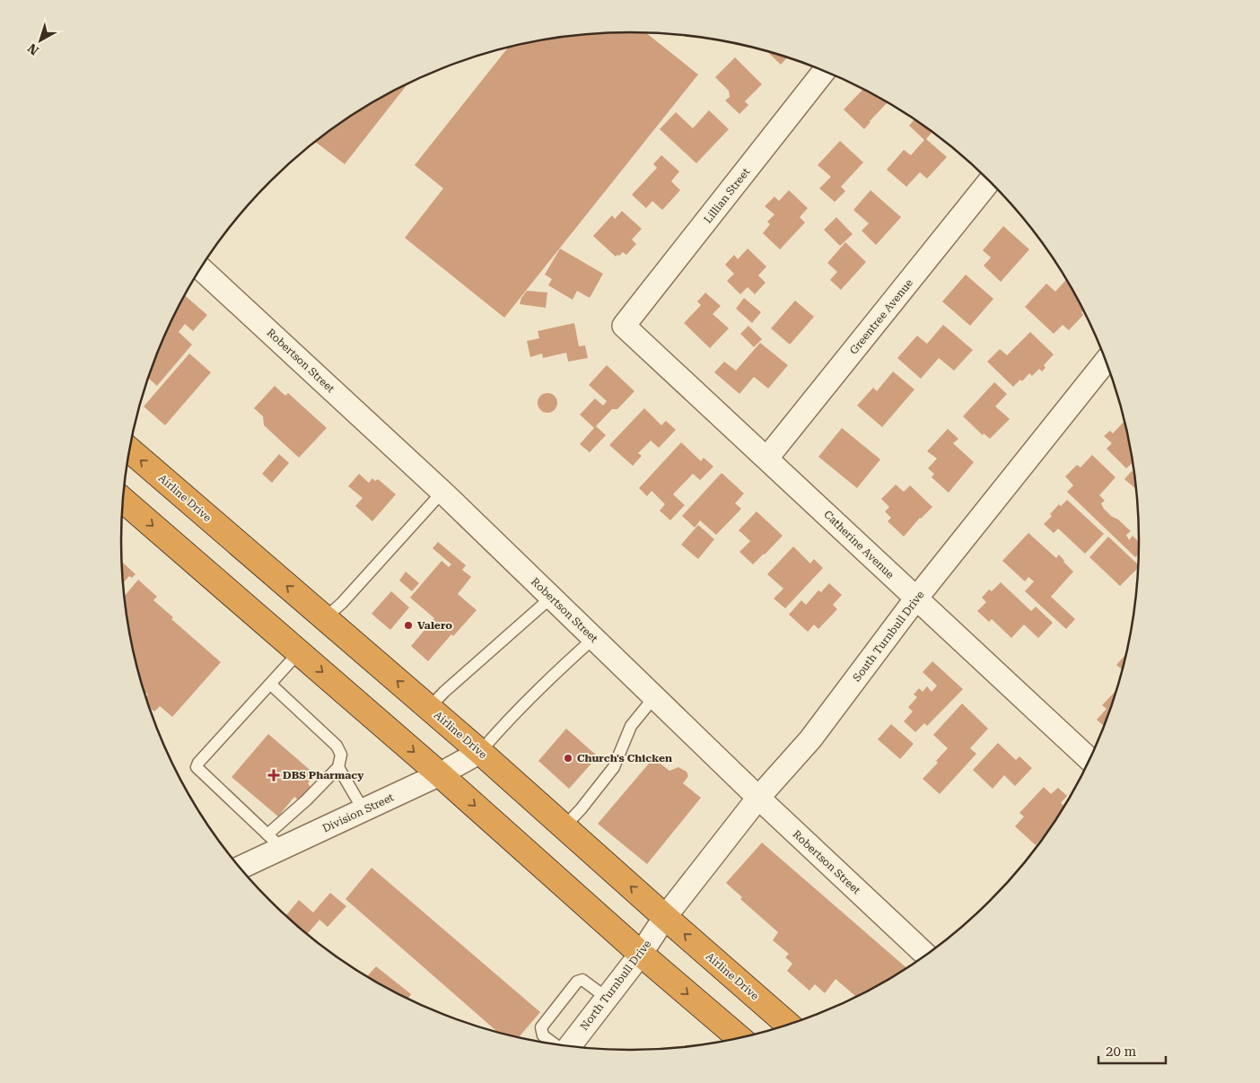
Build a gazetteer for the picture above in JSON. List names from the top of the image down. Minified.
{"streets":{"highway":["Airline Drive"],"street":["Lillian Street","Greentree Avenue","Robertson Street","Catherine Avenue","South Turnbull Drive","Division Street","North Turnbull Drive"]},"crossings":[["Lillian Street","Catherine Avenue"],["Greentree Avenue","Catherine Avenue"],["Robertson Street","South Turnbull Drive"],["Airline Drive","South Turnbull Drive"],["Airline Drive","Division Street"],["Airline Drive","North Turnbull Drive"],["Catherine Avenue","South Turnbull Drive"],["South Turnbull Drive","North Turnbull Drive"]],"places":{"other":["Valero","Church's Chicken"],"health":["DBS Pharmacy"]},"scale_bar":"20 m","north":"bottom left"}
